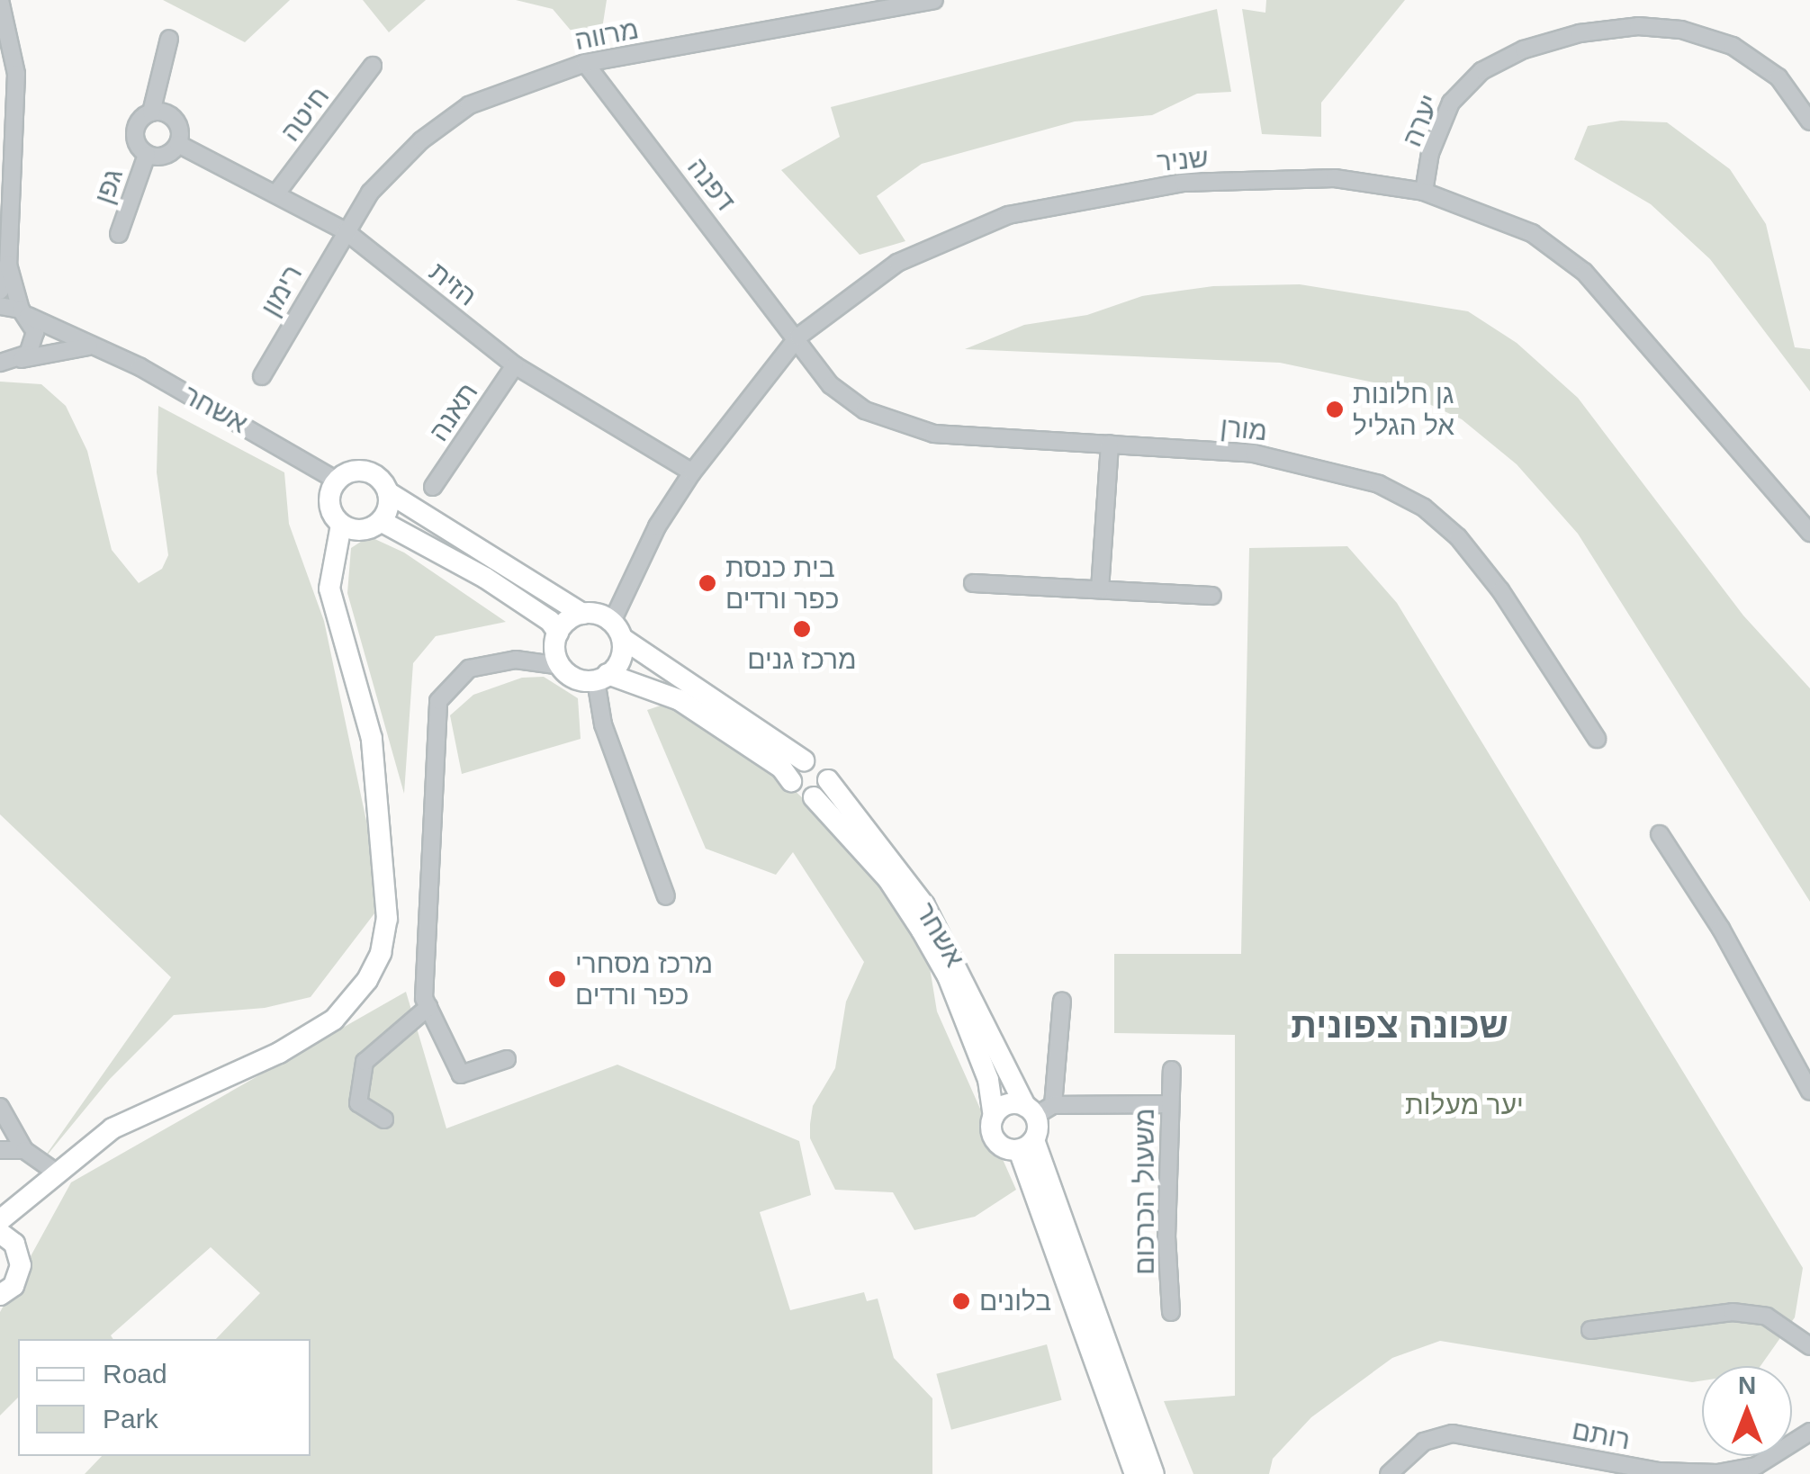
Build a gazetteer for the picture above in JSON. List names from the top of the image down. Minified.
{"streets":{"main road":["אשחר"],"street":["מרווה","חיטה","יערה","שניר","דפנה","גפן","הזית","רימון","תאנה","מורן","משעול הכרכום","רותם"]},"crossings":[["מרווה","דפנה"],["מרווה","הזית"],["מרווה","רימון"],["חיטה","הזית"],["יערה","שניר"],["שניר","דפנה"],["שניר","הזית"],["שניר","מורן"],["דפנה","מורן"],["גפן","הזית"],["הזית","רימון"],["הזית","תאנה"]],"districts":["שכונה צפונית"],"parks":["יער מעלות"],"places":["גן חלונות אל הגליל","בית כנסת כפר ורדים","מרכז גנים","מרכז מסחרי כפר ורדים","בלונים"],"legend":["Road","Park"],"north":"top"}
